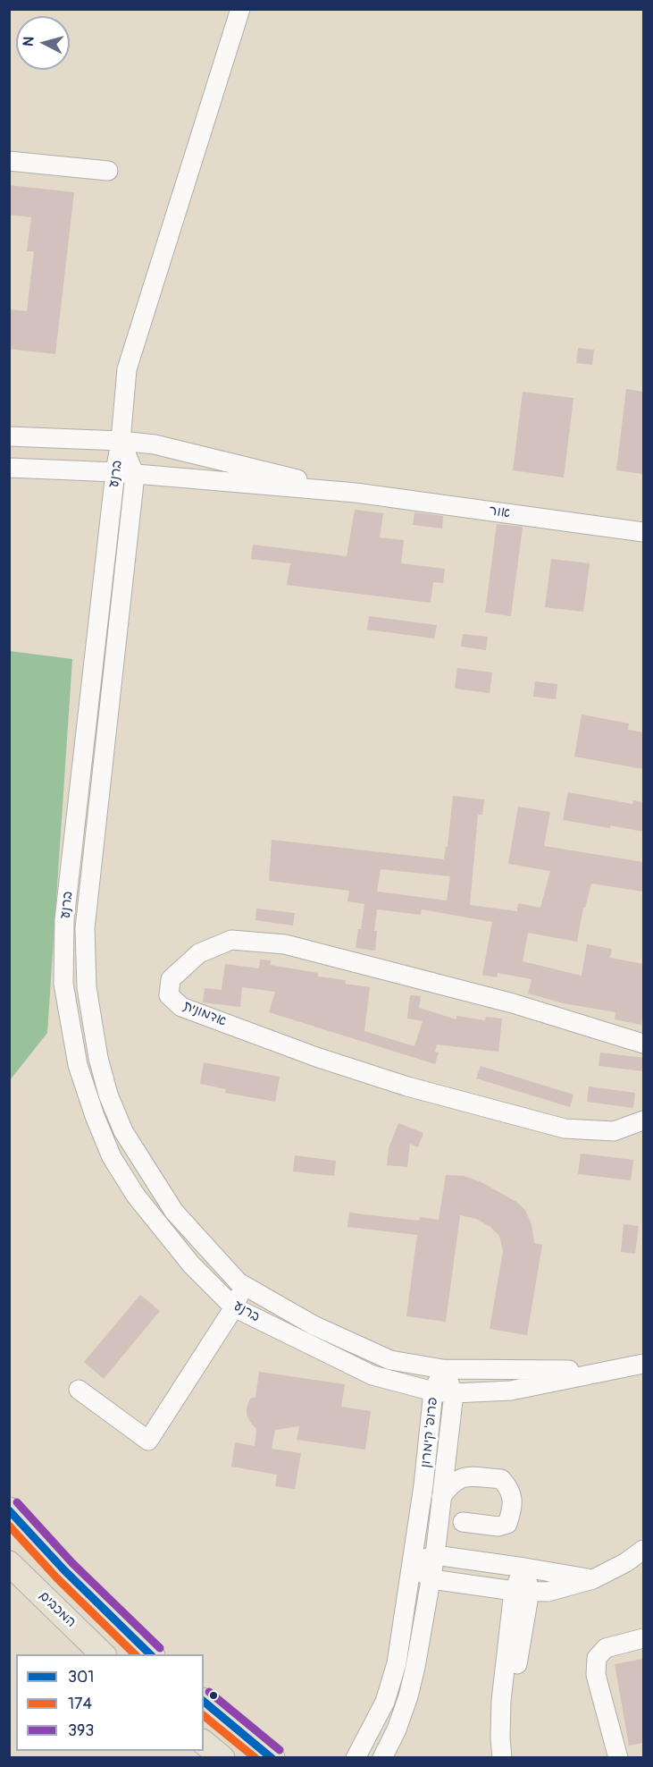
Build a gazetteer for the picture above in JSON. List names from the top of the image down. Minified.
{"streets":{"main road":["המכבים"],"street":["ברנע","אור","אדמונית","פרופ' קימרון"]},"crossings":[["ברנע","פרופ' קימרון"]],"lines":["transit line 393","transit line 301","transit line 174"],"legend":["301","174","393"],"north":"left"}
